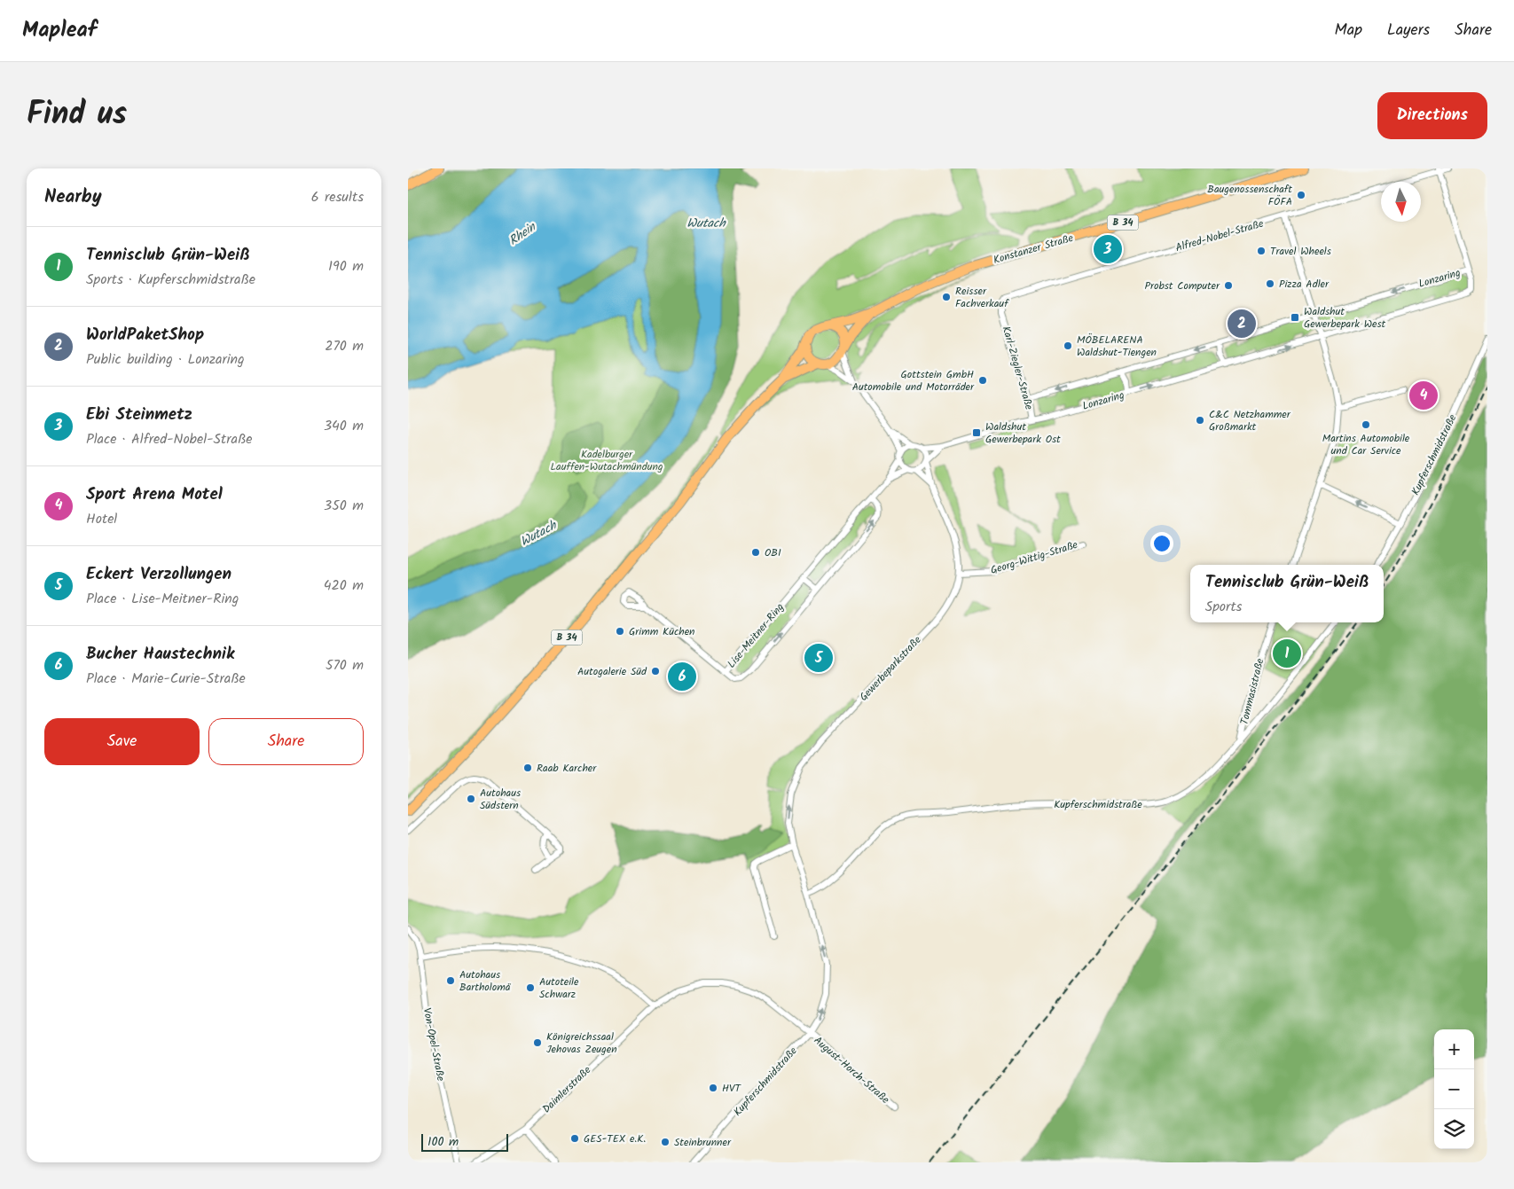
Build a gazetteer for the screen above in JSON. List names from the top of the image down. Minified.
{"streets":{"main road":["B 34","Konstanzer Straße"],"street":["Alfred-Nobel-Straße","Lonzaring","Karl-Ziegler-Straße","Kupferschmidstraße","Georg-Wittig-Straße","Lise-Meitner-Ring","Gewerbeparkstraße","Tommasistraße","Von-Opel-Straße","August-Horch-Straße","Daimlerstraße"]},"crossings":[["B 34","Konstanzer Straße"],["Alfred-Nobel-Straße","Karl-Ziegler-Straße"],["Lonzaring","Karl-Ziegler-Straße"],["Karl-Ziegler-Straße","Lise-Meitner-Ring"],["Karl-Ziegler-Straße","Gewerbeparkstraße"],["Kupferschmidstraße","Gewerbeparkstraße"],["Kupferschmidstraße","Tommasistraße"],["Kupferschmidstraße","August-Horch-Straße"],["Kupferschmidstraße","Daimlerstraße"],["Georg-Wittig-Straße","Gewerbeparkstraße"],["Lise-Meitner-Ring","Gewerbeparkstraße"],["August-Horch-Straße","Daimlerstraße"]],"one_way":["Gewerbeparkstraße"],"water":["Wutach","Rhein"],"parks":["Kadelburger Lauffen-Wutachmündung"],"places":{"other":["Baugenossenschaft FÖFA","Travel Wheels","Pizza Adler","Probst Computer","Reisser Fachverkauf","MÖBELARENA Waldshut-Tiengen","Gottstein GmbH Automobile und Motorräder","C&C Netzhammer Großmarkt","Martins Automobile und Car Service","OBI","Grimm Küchen","Autogalerie Süd","Raab Karcher","Autohaus Südstern","Autohaus Bartholomä","Autoteile Schwarz","Königreichssaal Jehovas Zeugen","HVT","GES-TEX e.K.","Steinbrunner"],"transit":["Waldshut Gewerbepark West","Waldshut Gewerbepark Ost"]},"scale_bar":"100 m","north":"bottom","page":{"header":"Mapleaf","nav":["Map","Layers","Share"],"title":"Find us","buttons":["Directions",["Save","Share"]],"heading":["Nearby","6 results"],"list":[{"mark":"1","name":"Tennisclub Grün-Weiß","note":"Sports · Kupferschmidstraße","value":"190 m"},{"mark":"2","name":"WorldPaketShop","note":"Public building · Lonzaring","value":"270 m"},{"mark":"3","name":"Ebi Steinmetz","note":"Place · Alfred-Nobel-Straße","value":"340 m"},{"mark":"4","name":"Sport Arena Motel","note":"Hotel","value":"350 m"},{"mark":"5","name":"Eckert Verzollungen","note":"Place · Lise-Meitner-Ring","value":"420 m"},{"mark":"6","name":"Bucher Haustechnik","note":"Place · Marie-Curie-Straße","value":"570 m"}],"pins":["3","2","4","1","5","6"],"popup":["Tennisclub Grün-Weiß","Sports"],"map_buttons":["+","−"],"scale":"100 m"}}
